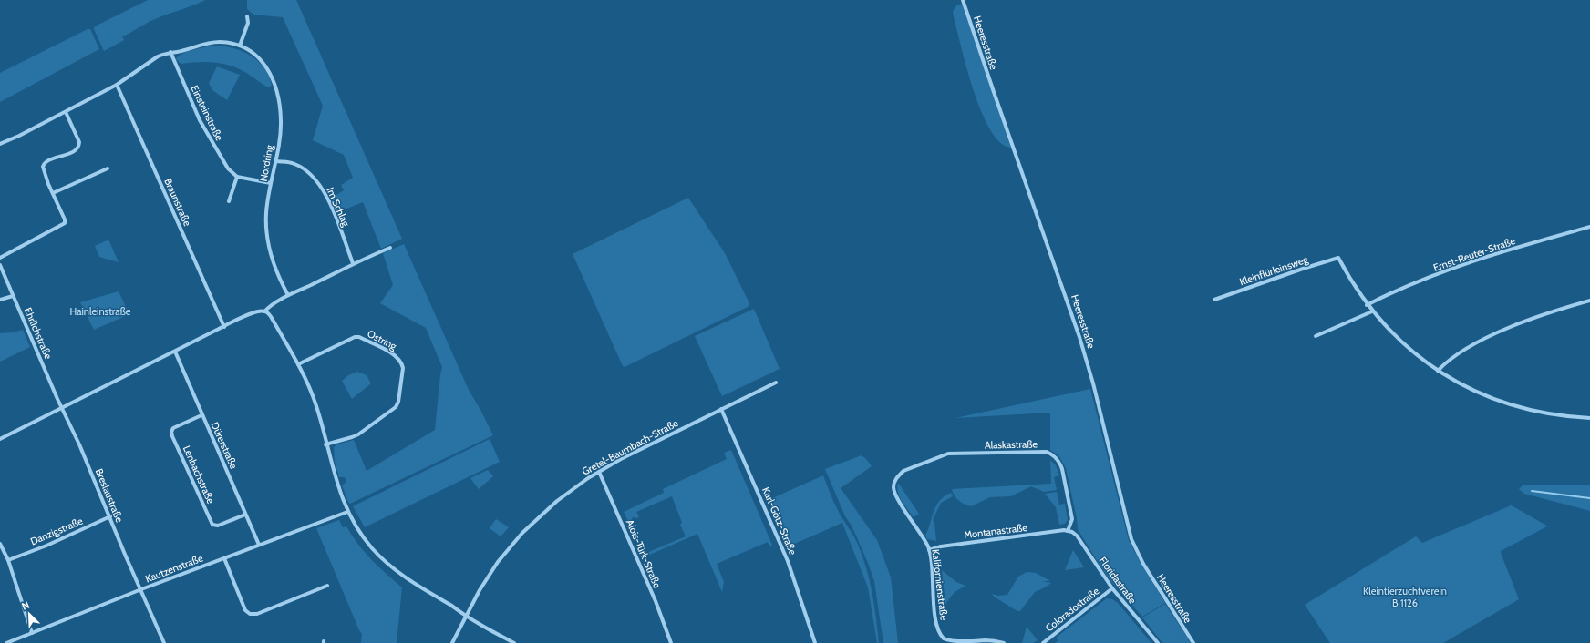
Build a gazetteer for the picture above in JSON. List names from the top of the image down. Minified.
{"streets":{"street":["Heeresstraße","Einsteinstraße","Nordring","Braunstraße","Im Schlag","Ernst-Reuter-Straße","Kleinflürleinsweg","Ehrlichstraße","Ostring","Alaskastraße","Dürerstraße","Gretel-Baumbach-Straße","Lenbachstraße","Breslaustraße","Karl-Götz-Straße","Danzigstraße","Montanastraße","Alois-Türk-Straße","Kautzenstraße","Floridastraße","Kalifornienstraße","Coloradostraße"]},"crossings":[["Einsteinstraße","Nordring"],["Nordring","Braunstraße"],["Nordring","Im Schlag"],["Ernst-Reuter-Straße","Kleinflürleinsweg"],["Ehrlichstraße","Breslaustraße"],["Alaskastraße","Montanastraße"],["Alaskastraße","Floridastraße"],["Alaskastraße","Kalifornienstraße"],["Dürerstraße","Lenbachstraße"],["Dürerstraße","Kautzenstraße"],["Gretel-Baumbach-Straße","Karl-Götz-Straße"],["Gretel-Baumbach-Straße","Alois-Türk-Straße"],["Breslaustraße","Danzigstraße"],["Breslaustraße","Kautzenstraße"],["Montanastraße","Floridastraße"],["Montanastraße","Kalifornienstraße"],["Floridastraße","Coloradostraße"]],"parks":["Hainleinstraße","Kleintierzuchtverein B 1126"],"north":"top left"}
